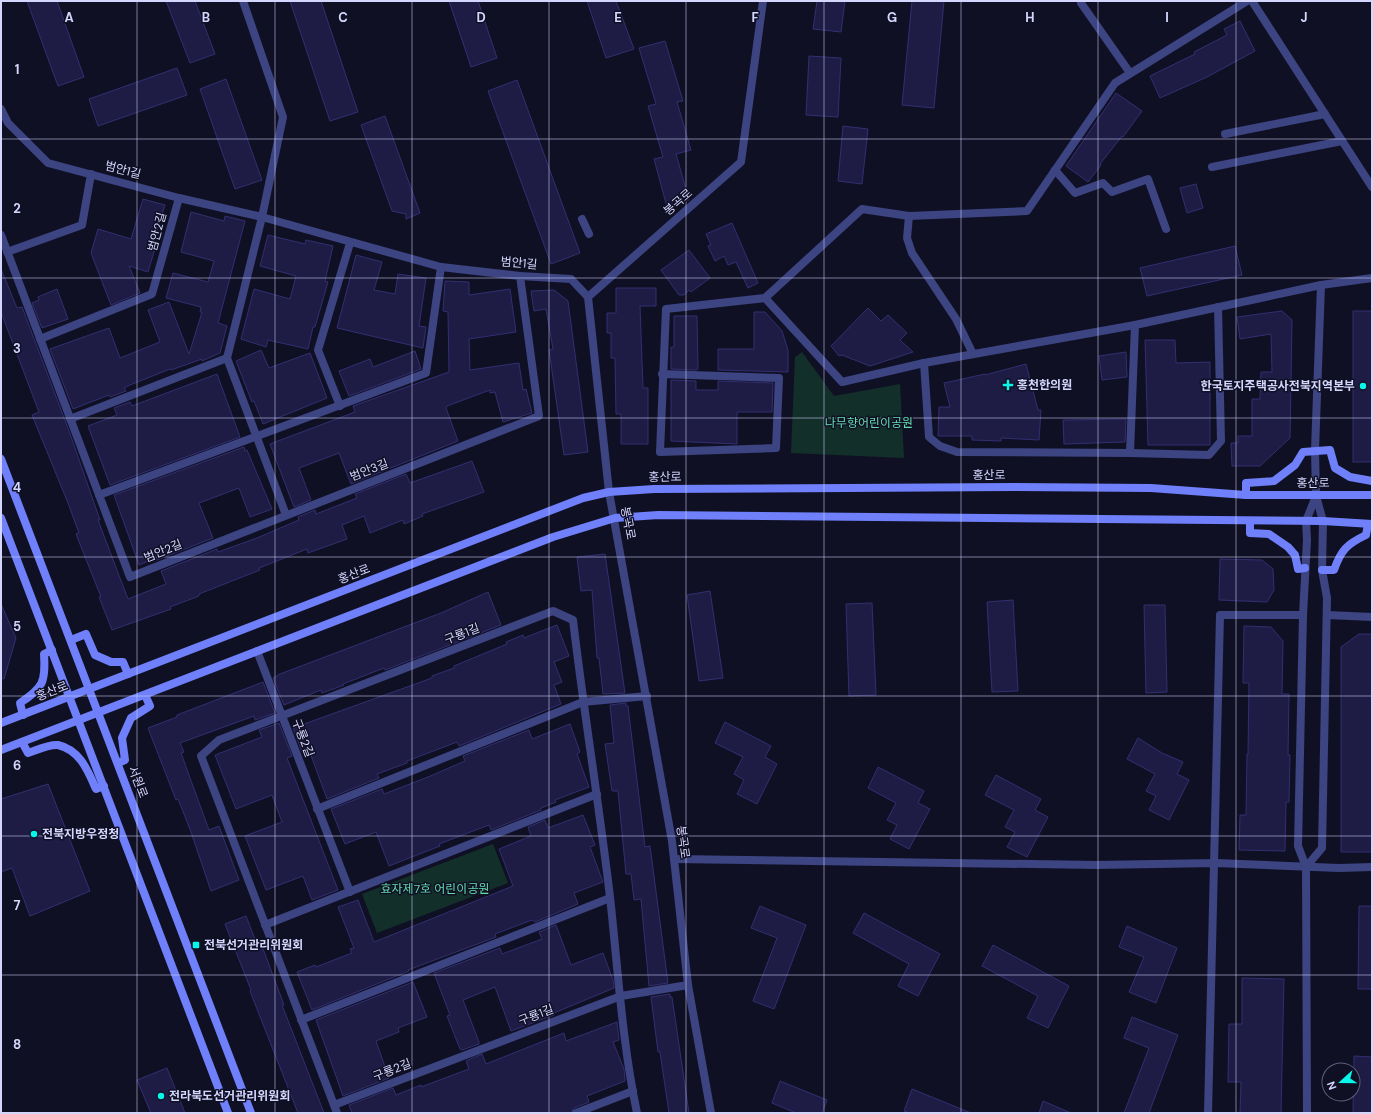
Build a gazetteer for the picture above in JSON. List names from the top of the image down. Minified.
{"streets":{"street":["범안1길","봉곡로","범안2길","범안3길","홍산로","구룡1길","구룡2길","서원로"]},"crossings":[["범안1길","봉곡로"],["범안1길","범안2길"],["범안1길","범안3길"],["봉곡로","홍산로"],["범안2길","범안3길"],["홍산로","서원로"],["구룡1길","구룡2길"]],"parks":["나무향어린이공원","효자제7호 어린이공원"],"places":{"health":["홍천한의원"],"other":["한국토지주택공사전북지역본부","전북지방우정청","전라북도선거관리위원회"],"transit":["전북선거관리위원회"]},"north":"left","grid":{"columns":["A","B","C","D","E","F","G","H","I","J"],"rows":["1","2","3","4","5","6","7","8"]}}
